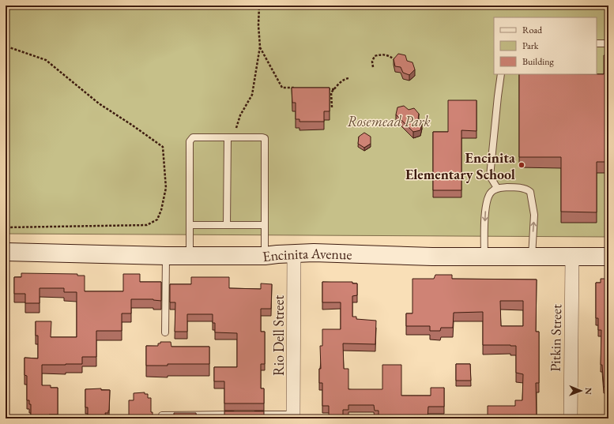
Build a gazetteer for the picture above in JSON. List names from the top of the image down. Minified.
{"streets":{"street":["Encinita Avenue","Rio Dell Street","Pitkin Street"]},"crossings":[["Encinita Avenue","Rio Dell Street"],["Encinita Avenue","Pitkin Street"]],"parks":["Rosemead Park"],"places":["Encinita Elementary School"],"legend":["Road","Park","Building"],"north":"right"}
